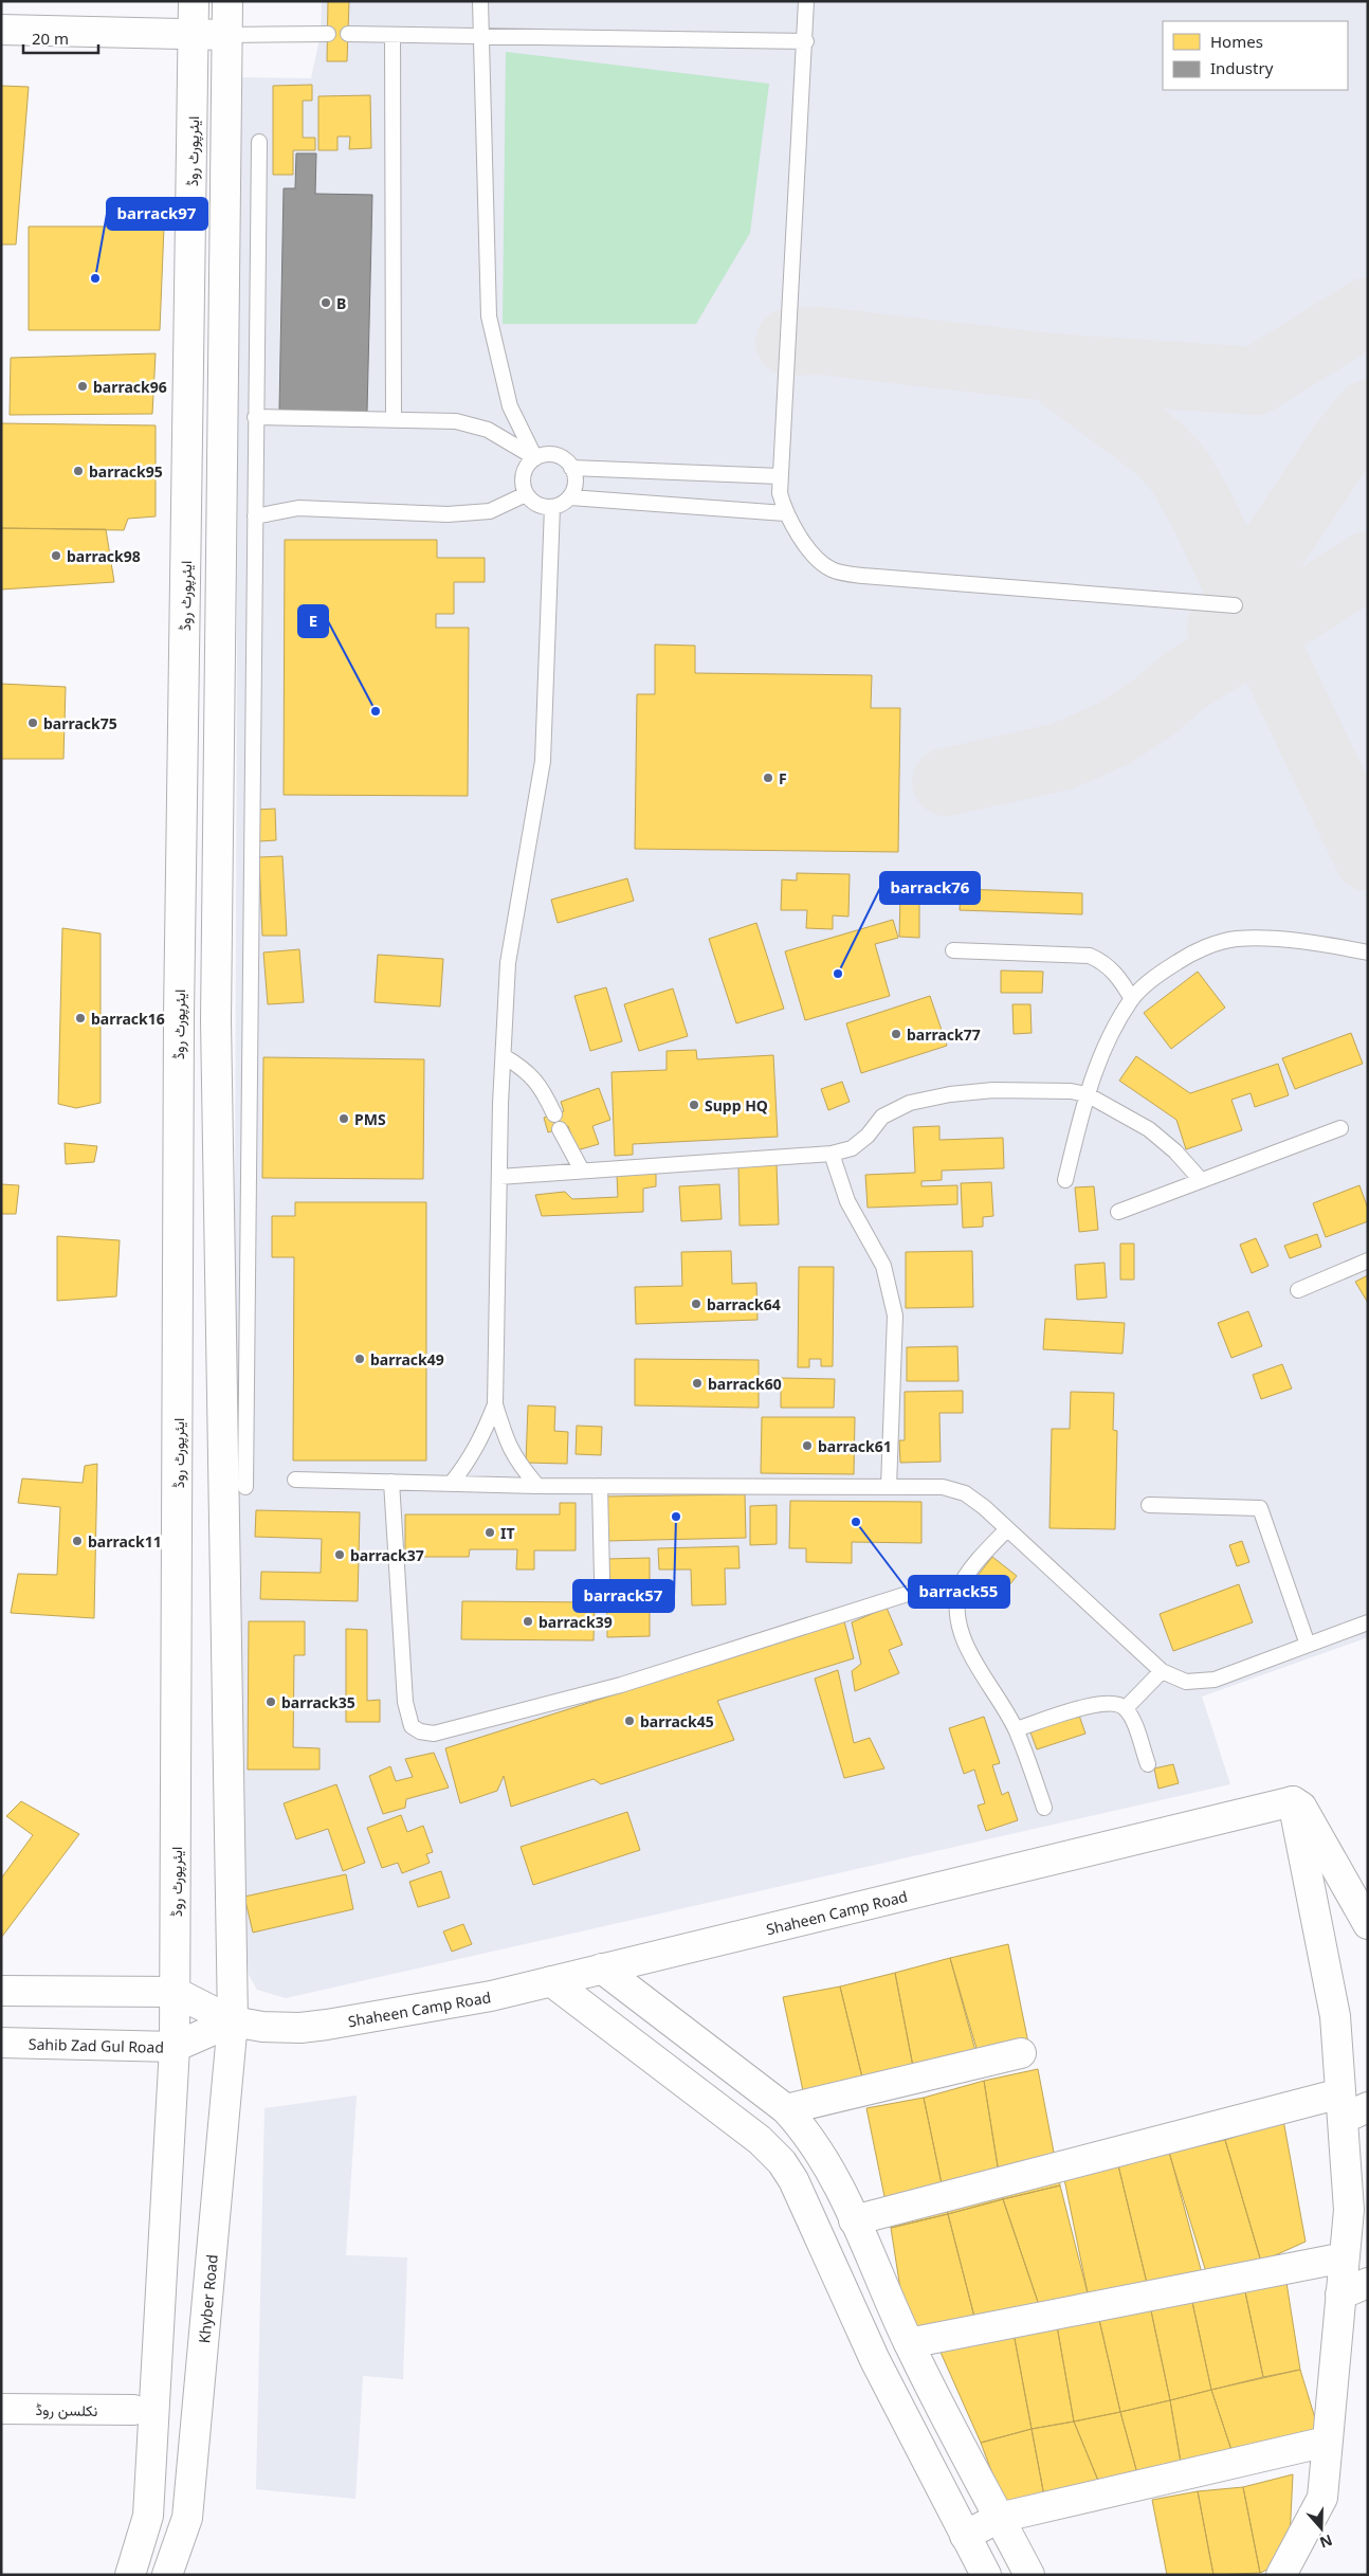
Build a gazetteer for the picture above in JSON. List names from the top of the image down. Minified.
{"streets":{"street":["ایئرپورٹ روڈ","Shaheen Camp Road","Sahib Zad Gul Road","Khyber Road","نکلسن روڈ"]},"crossings":[["ایئرپورٹ روڈ","Sahib Zad Gul Road"],["Shaheen Camp Road","Sahib Zad Gul Road"],["Shaheen Camp Road","Khyber Road"],["Sahib Zad Gul Road","Khyber Road"]],"places":["barrack97","B","barrack96","barrack95","barrack98","E","barrack75","F","barrack76","barrack16","barrack77","Supp HQ","PMS","barrack64","barrack49","barrack60","barrack61","barrack57","barrack55","IT","barrack11","barrack37","barrack39","barrack35","barrack45"],"legend":["Homes","Industry"],"scale_bar":"20 m","north":"bottom"}
